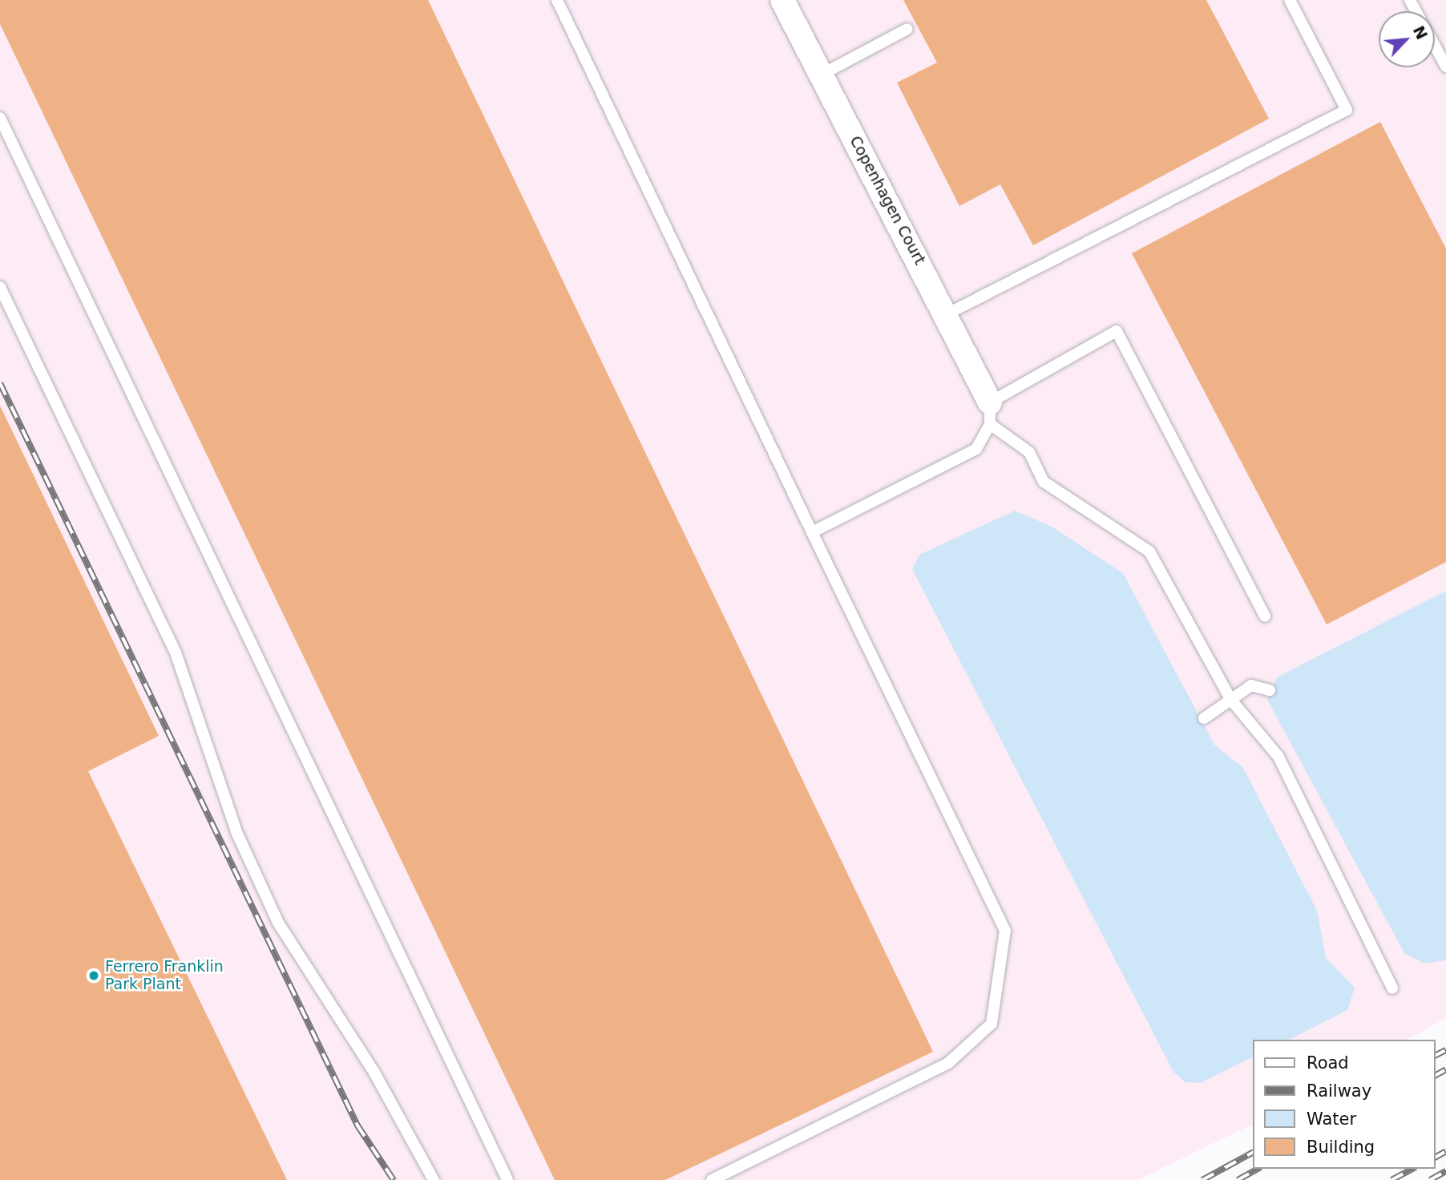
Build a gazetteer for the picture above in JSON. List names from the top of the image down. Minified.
{"streets":{"street":["Copenhagen Court"]},"places":["Ferrero Franklin Park Plant"],"legend":["Road","Railway","Water","Building"],"north":"top right"}
